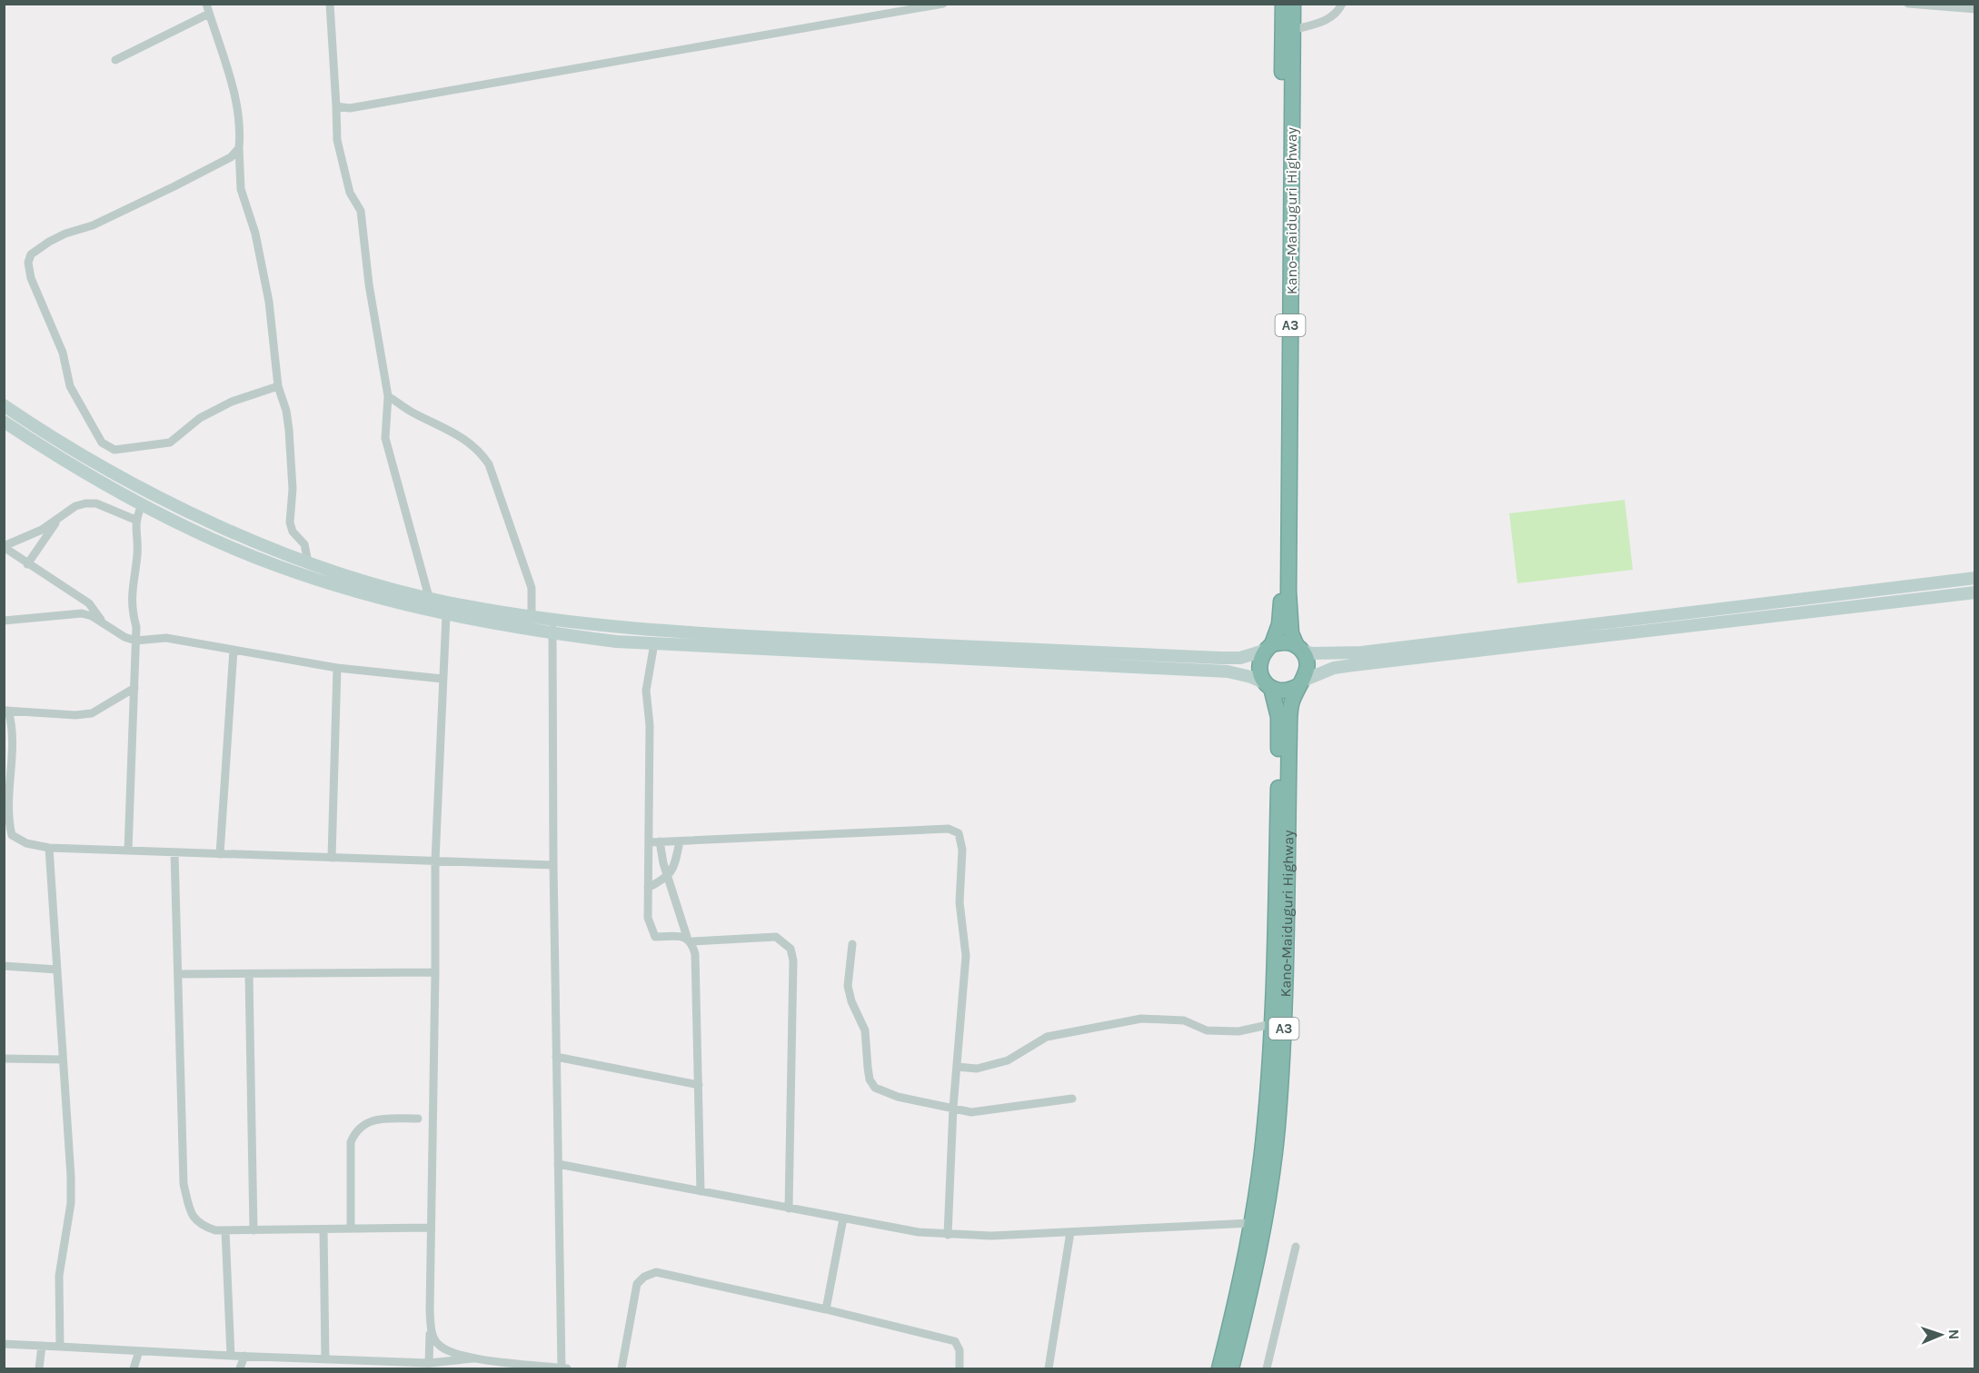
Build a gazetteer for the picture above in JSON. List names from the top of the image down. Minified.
{"streets":{"highway":["Kano-Maiduguri Highway","A3"]},"crossings":[["Kano-Maiduguri Highway","A3"]],"north":"right"}
